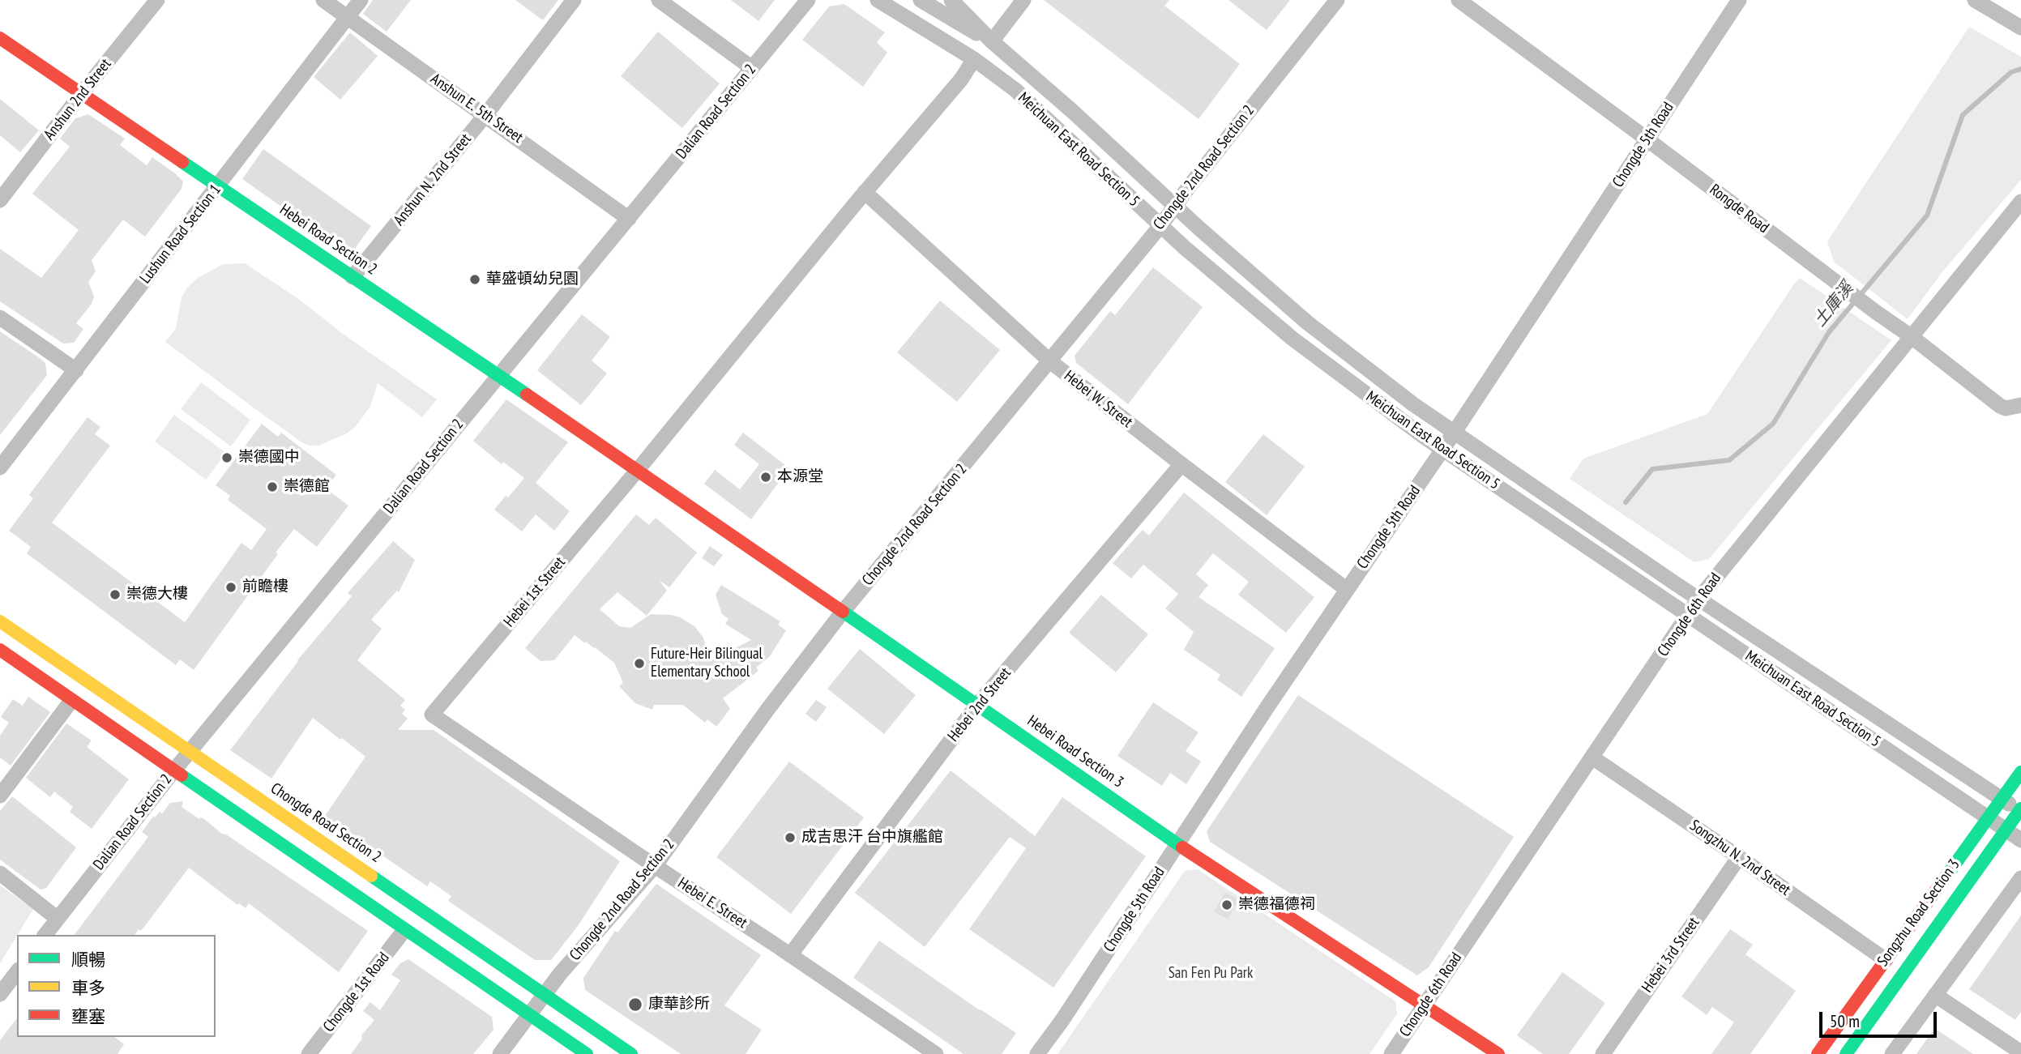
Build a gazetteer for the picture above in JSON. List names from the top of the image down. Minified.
{"streets":{"street":["Anshun 2nd Street","Anshun E. 5th Street","Dalian Road Section 2","Chongde 5th Road","Meichuan East Road Section 5","Chongde 2nd Road Section 2","Anshun N. 2nd Street","Rongde Road","Lushun Road Section 1","Hebei Road Section 2","Hebei W. Street","Hebei 1st Street","Chongde 6th Road","Hebei 2nd Street","Hebei Road Section 3","Chongde Road Section 2","Songzhu N. 2nd Street","Hebei E. Street","Songzhu Road Section 3","Hebei 3rd Street","Chongde 1st Road"]},"crossings":[["Anshun 2nd Street","Hebei Road Section 2"],["Anshun E. 5th Street","Dalian Road Section 2"],["Anshun E. 5th Street","Anshun N. 2nd Street"],["Anshun E. 5th Street","Lushun Road Section 1"],["Dalian Road Section 2","Hebei Road Section 2"],["Dalian Road Section 2","Chongde Road Section 2"],["Chongde 5th Road","Meichuan East Road Section 5"],["Chongde 5th Road","Rongde Road"],["Chongde 5th Road","Hebei W. Street"],["Chongde 5th Road","Hebei Road Section 3"],["Meichuan East Road Section 5","Chongde 2nd Road Section 2"],["Meichuan East Road Section 5","Hebei 1st Street"],["Meichuan East Road Section 5","Chongde 6th Road"],["Meichuan East Road Section 5","Songzhu Road Section 3"],["Chongde 2nd Road Section 2","Hebei W. Street"],["Chongde 2nd Road Section 2","Hebei Road Section 3"],["Chongde 2nd Road Section 2","Chongde Road Section 2"],["Chongde 2nd Road Section 2","Hebei E. Street"],["Anshun N. 2nd Street","Hebei Road Section 2"],["Rongde Road","Chongde 6th Road"],["Lushun Road Section 1","Hebei Road Section 2"],["Hebei Road Section 2","Hebei 1st Street"],["Hebei Road Section 2","Hebei Road Section 3"],["Hebei W. Street","Hebei 1st Street"],["Hebei W. Street","Hebei 2nd Street"],["Hebei 1st Street","Hebei Road Section 3"],["Hebei 1st Street","Hebei E. Street"],["Chongde 6th Road","Hebei Road Section 3"],["Chongde 6th Road","Songzhu N. 2nd Street"],["Hebei 2nd Street","Hebei Road Section 3"],["Hebei 2nd Street","Hebei E. Street"],["Songzhu N. 2nd Street","Songzhu Road Section 3"],["Songzhu N. 2nd Street","Hebei 3rd Street"]],"water":["土庫溪"],"parks":["San Fen Pu Park"],"places":["華盛頓幼兒園","崇德國中","本源堂","崇德館","前瞻樓","崇德大樓","Future-Heir Bilingual Elementary School","成吉思汗 台中旗艦館","崇德福德祠","康華診所"],"legend":["順暢","車多","壅塞"],"scale_bar":"50 m"}
